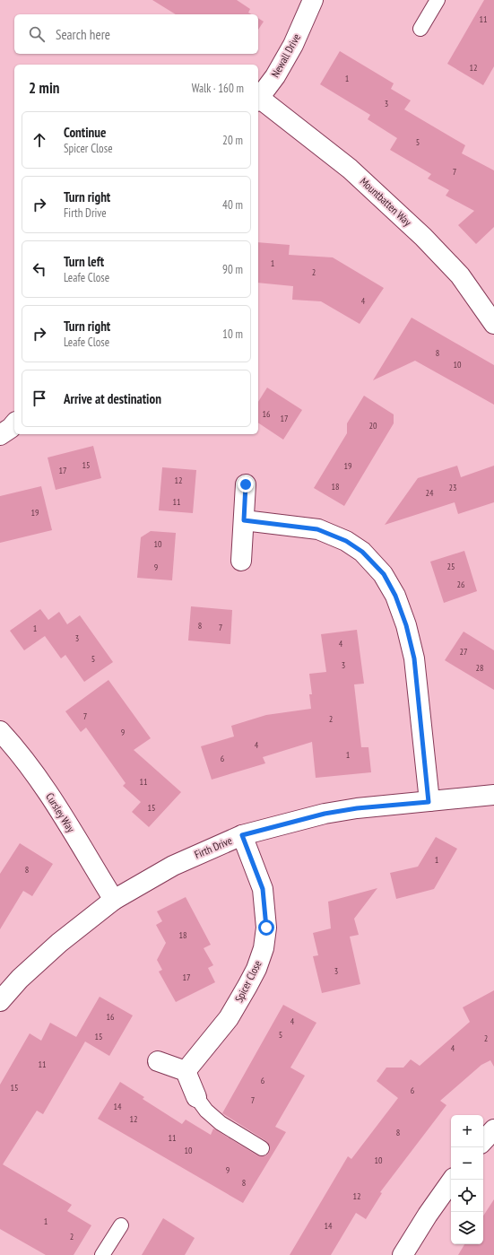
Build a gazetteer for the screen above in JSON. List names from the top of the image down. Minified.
{"streets":{"street":["Newall Drive","Mountbatten Way","Cursley Way","Firth Drive","Spicer Close"]},"crossings":[["Newall Drive","Mountbatten Way"],["Cursley Way","Firth Drive"],["Firth Drive","Spicer Close"]],"house_numbers":["11","12","1","3","5","7","1","2","4","8","10","16","17","20","15","19","17","12","18","23","24","11","19","10","25","9","26","8","7","1","3","4","27","5","3","28","7","2","9","4","1","6","11","15","1","8","18","3","17","16","4","5","15","2","4","11","6","15","6","7","14","12","8","11","10","10","9","8","12","1","14","2"],"page":{"search":"Search here","heading":["2 min","Walk · 160 m"],"list":[["Continue","Spicer Close","20 m"],["Turn right","Firth Drive","40 m"],["Turn left","Leafe Close","90 m"],["Turn right","Leafe Close","10 m"],"Arrive at destination"],"map_buttons":["+","−"]}}
